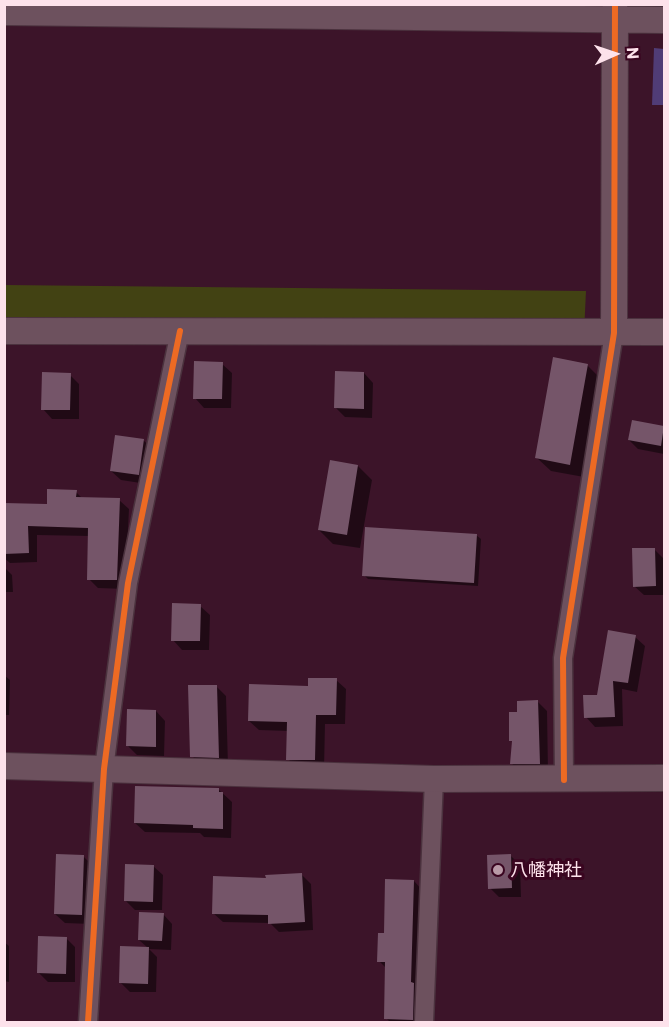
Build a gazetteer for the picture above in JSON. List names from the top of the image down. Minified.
{"places":["八幡神社"],"north":"right"}
